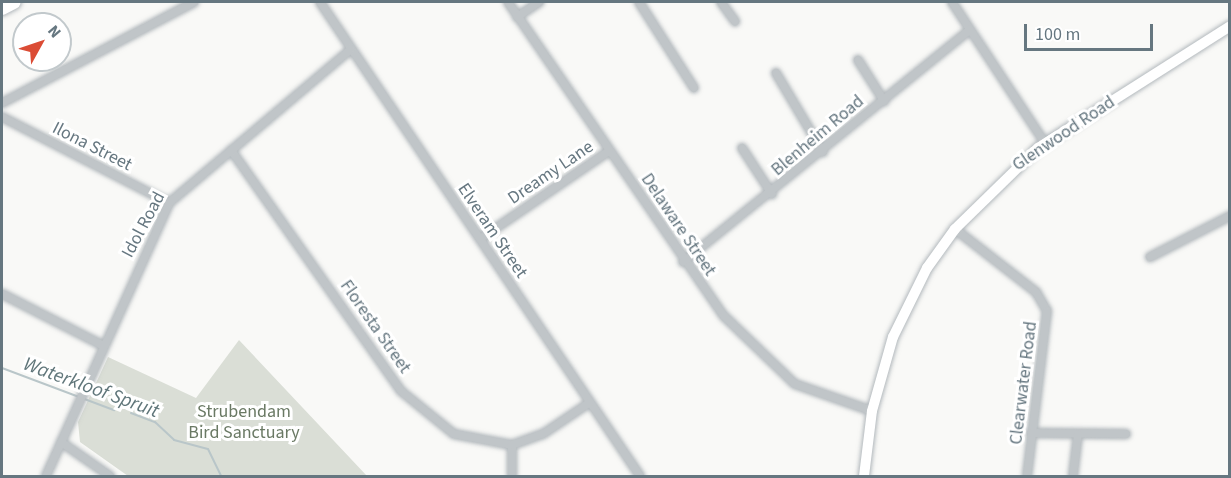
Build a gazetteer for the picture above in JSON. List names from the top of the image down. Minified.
{"streets":{"street":["Glenwood Road","Blenheim Road","Ilona Street","Dreamy Lane","Idol Road","Delaware Street","Elveram Street","Floresta Street","Clearwater Road"]},"crossings":[["Glenwood Road","Delaware Street"],["Glenwood Road","Clearwater Road"],["Blenheim Road","Delaware Street"],["Ilona Street","Idol Road"],["Dreamy Lane","Delaware Street"],["Dreamy Lane","Elveram Street"],["Idol Road","Elveram Street"],["Idol Road","Floresta Street"]],"water":["Waterkloof Spruit"],"parks":["Strubendam Bird Sanctuary"],"scale_bar":"100 m","north":"top right"}
